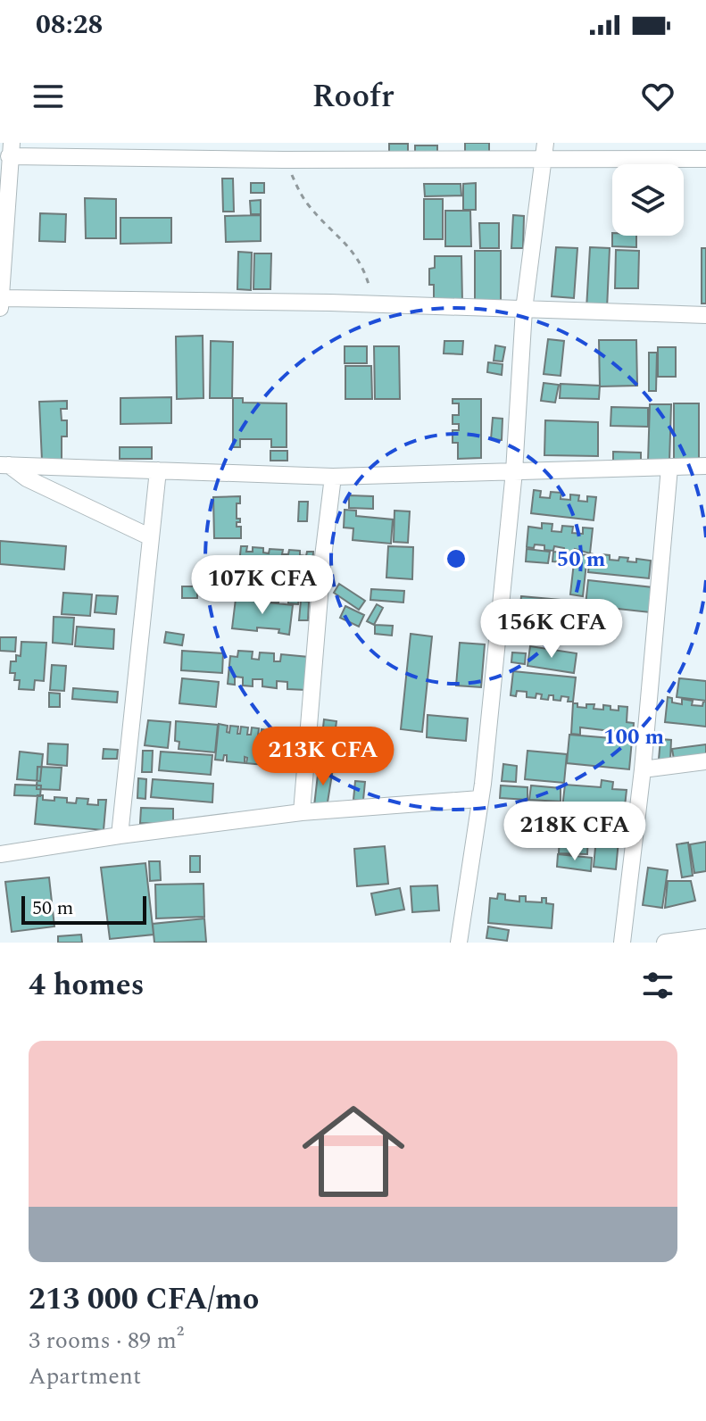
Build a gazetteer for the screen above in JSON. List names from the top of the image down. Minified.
{"scale_bar":"50 m","page":{"status":"08:28","header":"Roofr","price":["107K CFA","156K CFA","213K CFA","218K CFA"],"scale":"50 m","heading":"4 homes","list":[{"name":"213 000 CFA/mo","note":"3 rooms · 89 m² · Apartment"}]},"rings":["50 m","100 m"]}
